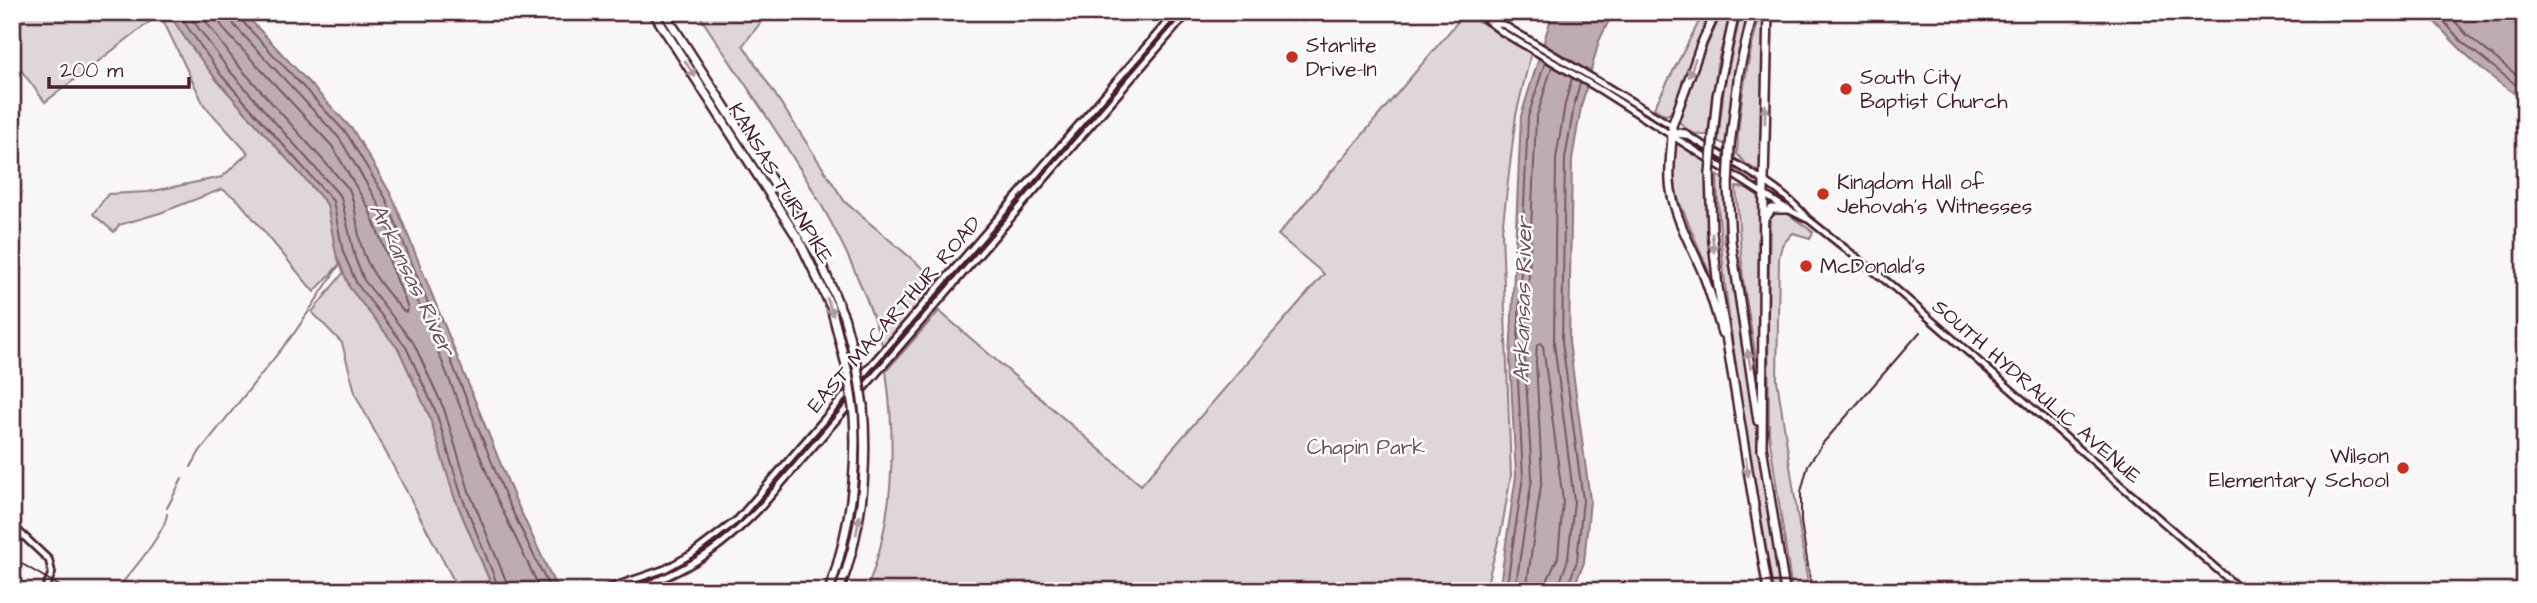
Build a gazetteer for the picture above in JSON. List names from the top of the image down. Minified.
{"streets":{"highway":["KANSAS TURNPIKE"],"street":["EAST MACARTHUR ROAD","SOUTH HYDRAULIC AVENUE"]},"water":["Arkansas River"],"parks":["Chapin Park"],"places":["Starlite Drive-In","South City Baptist Church","Kingdom Hall of Jehovah's Witnesses","McDonald's","Wilson Elementary School"],"scale_bar":"200 m"}
